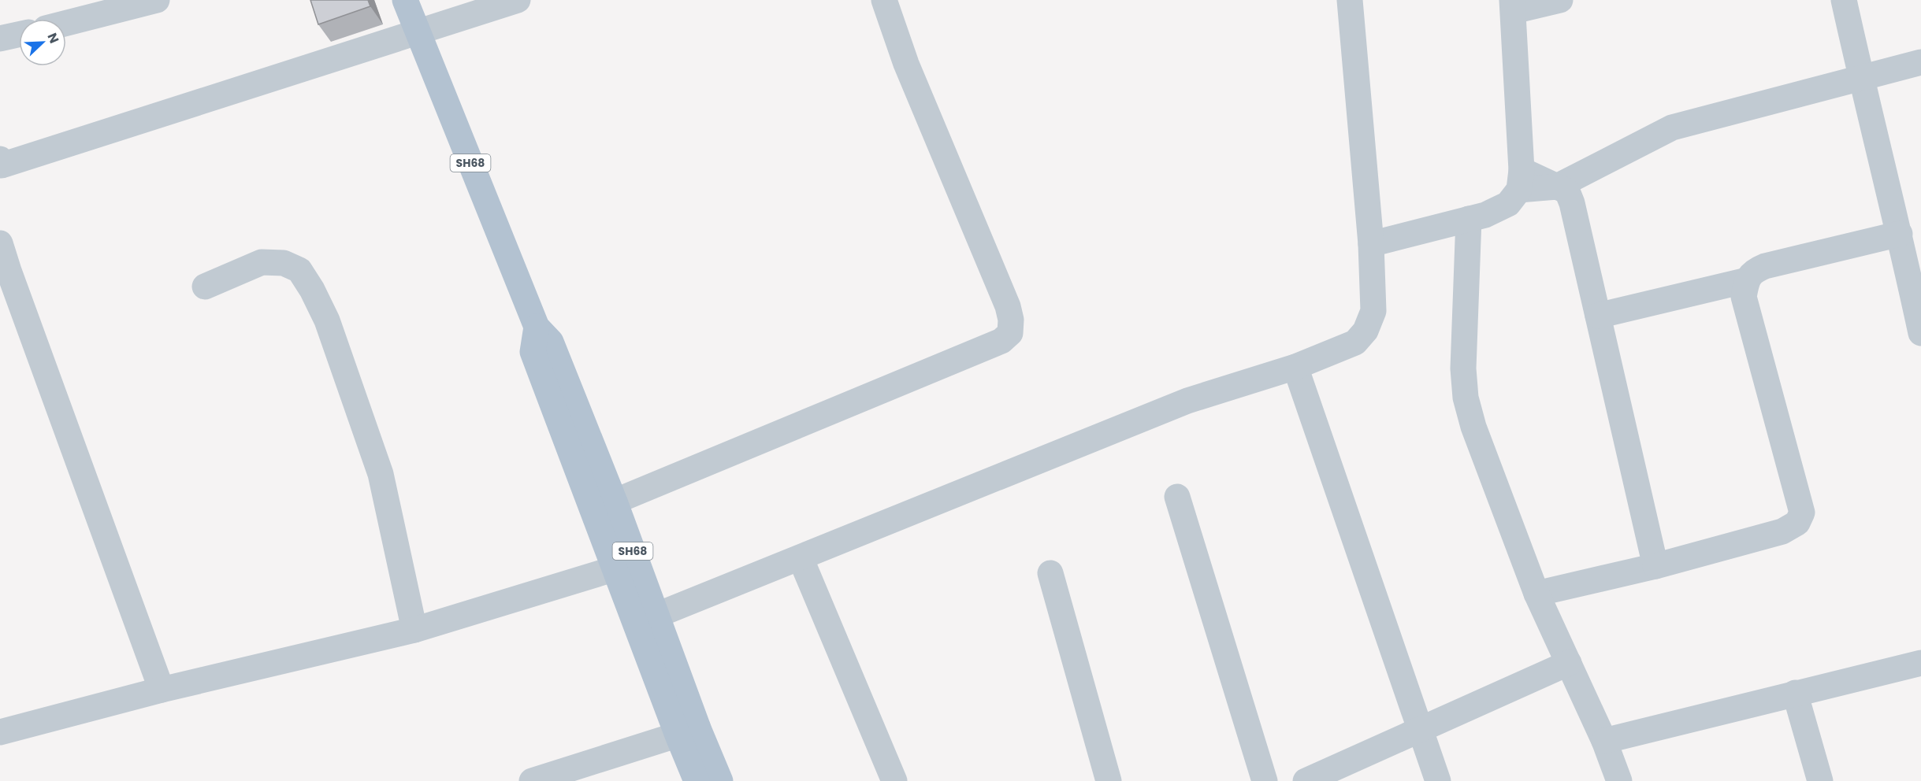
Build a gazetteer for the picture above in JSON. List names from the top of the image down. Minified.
{"streets":{"main road":["SH68"]},"north":"top right"}
